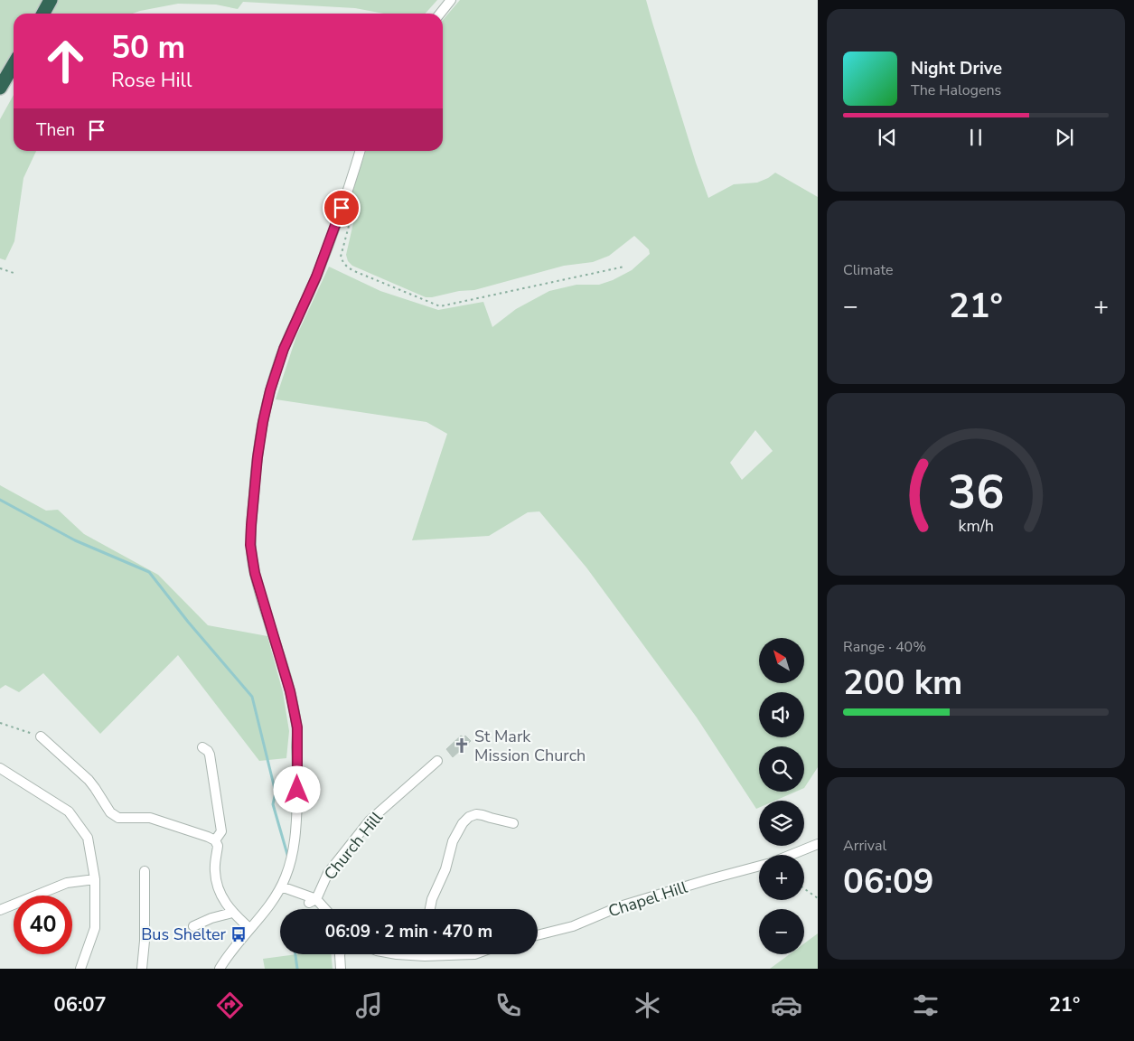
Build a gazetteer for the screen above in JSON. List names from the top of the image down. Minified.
{"streets":{"street":["Church Hill","Chapel Hill"]},"places":{"church":["St Mark Mission Church"],"bus stop":["Bus Shelter"]},"north":"top left","page":{"turn":["50 m","Rose Hill"],"song":["Night Drive","The Halogens"],"then":"Then","tile":["Climate",["Range · 40%","200 km"],["Arrival","06:09"]],"heat":["−","21°","+"],"map_buttons":["+","−"],"limit":"40","trip":"06:09 · 2 min · 470 m","tabs":["06:07","21°"],"gauge":["36","km/h"]}}
